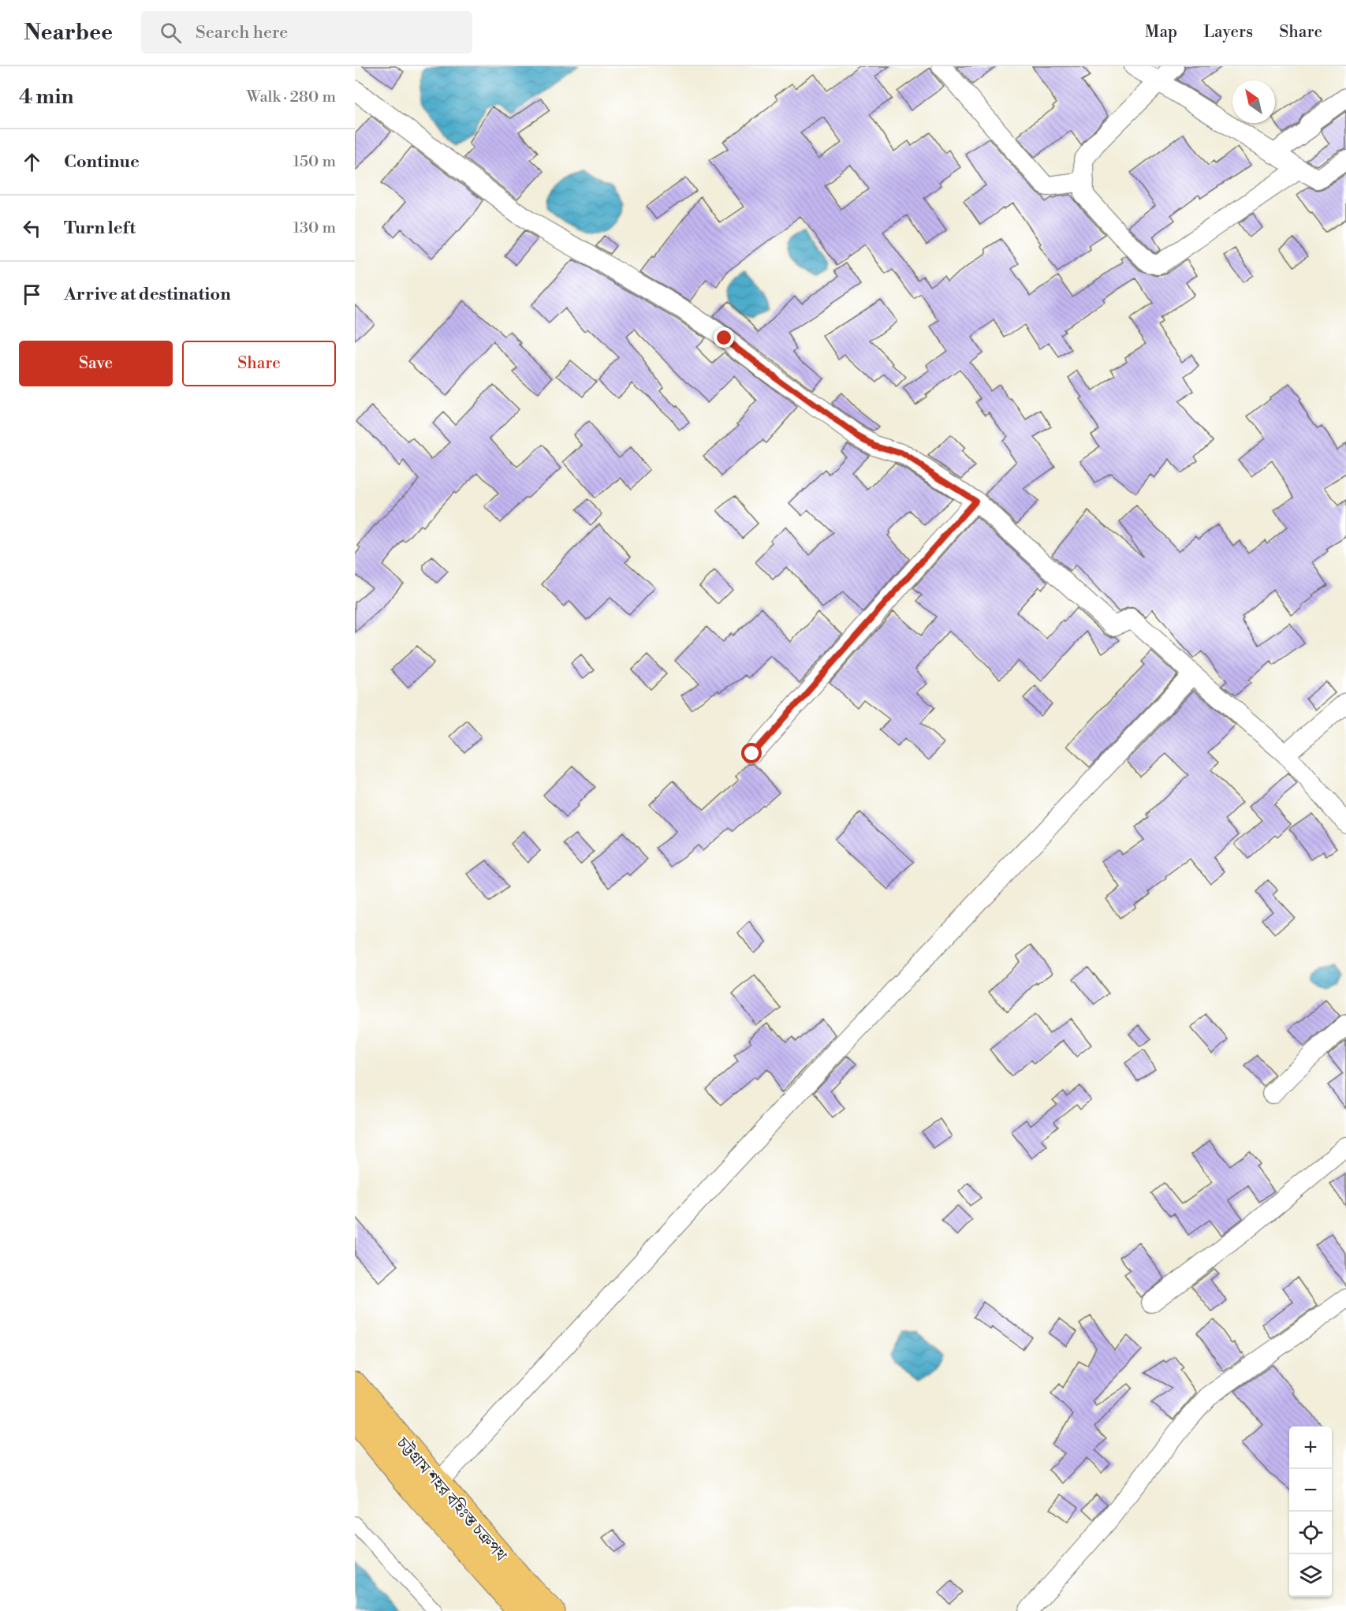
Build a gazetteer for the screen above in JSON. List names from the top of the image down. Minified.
{"streets":{"main road":["চট্টগ্রাম শহর বহিঃস্ত চক্রপথ"]},"north":"top left","page":{"header":"Nearbee","search":"Search here","nav":["Map","Layers","Share"],"heading":["4 min","Walk · 280 m"],"list":[["Continue","150 m"],["Turn left","130 m"],"Arrive at destination"],"buttons":["Save","Share"],"map_buttons":["+","−"]}}
